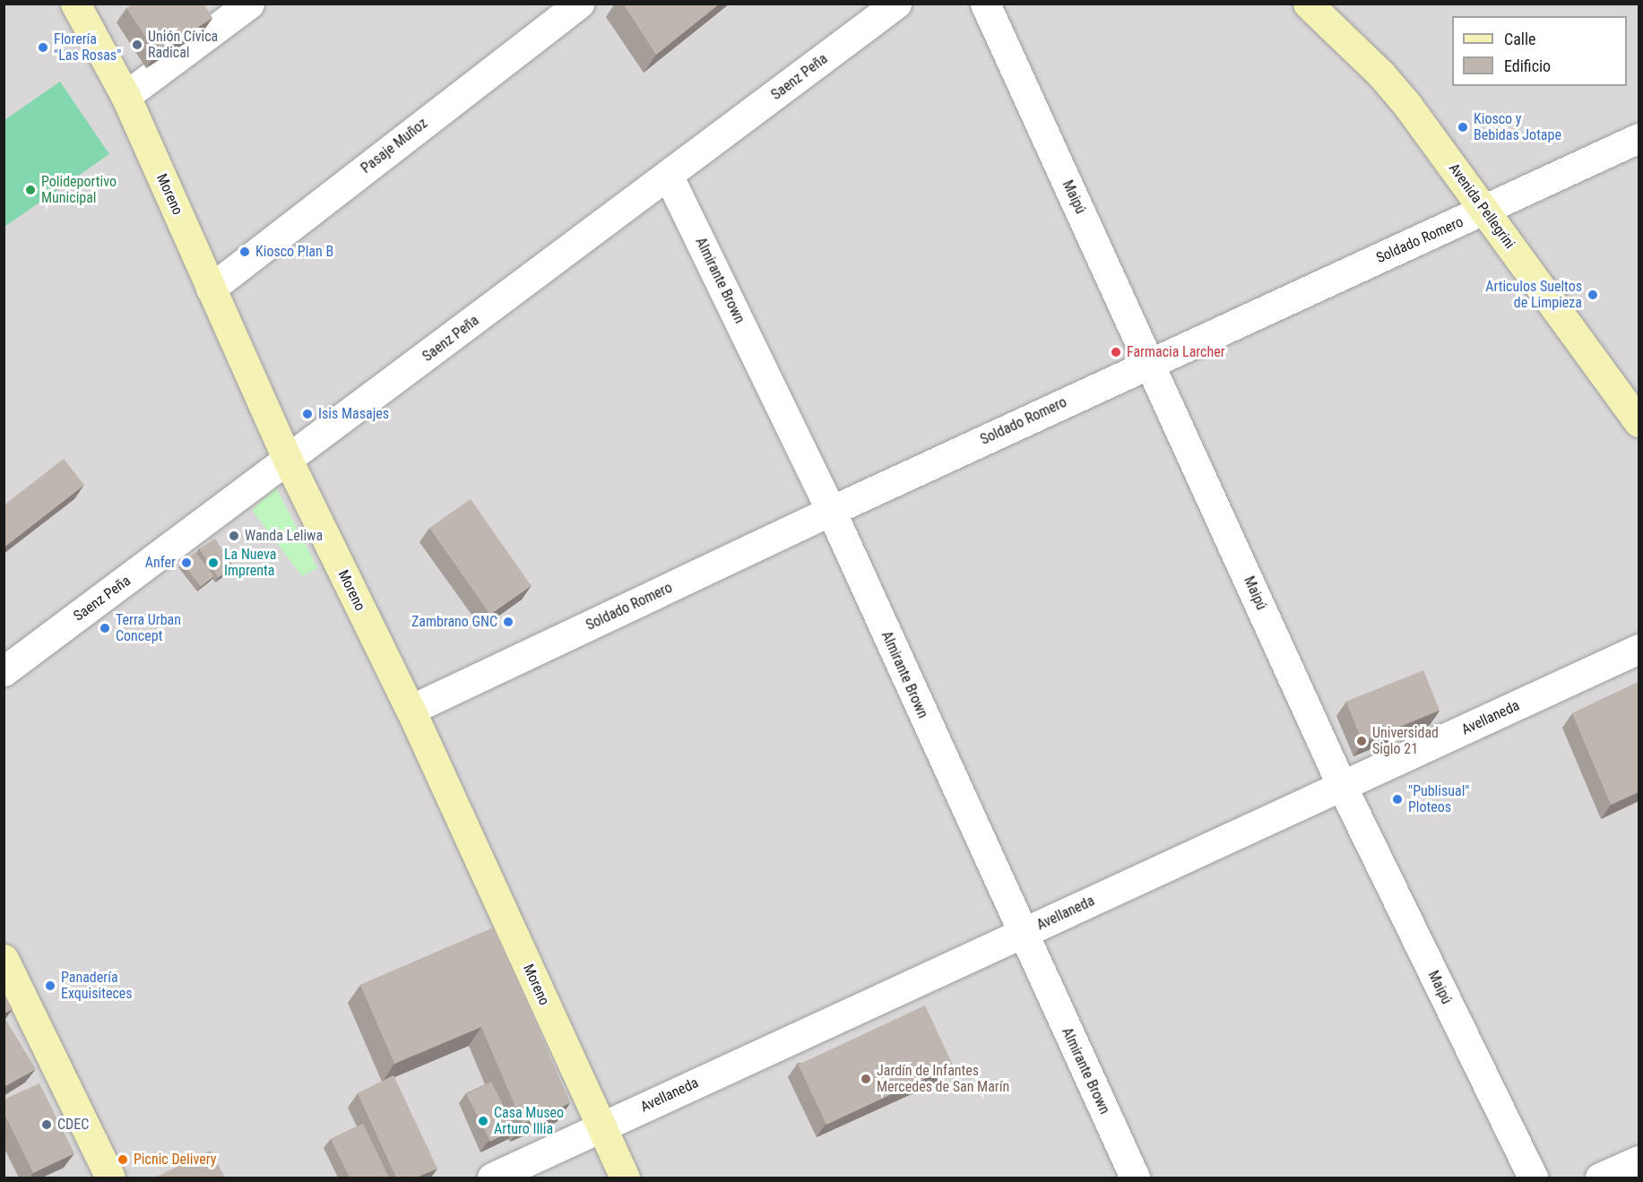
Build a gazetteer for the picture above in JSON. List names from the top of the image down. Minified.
{"streets":{"street":["Saenz Peña","Pasaje Muñoz","Moreno","Maipú","Avenida Pellegrini","Soldado Romero","Almirante Brown","Avellaneda"]},"crossings":[["Saenz Peña","Moreno"],["Saenz Peña","Almirante Brown"],["Pasaje Muñoz","Moreno"],["Moreno","Soldado Romero"],["Moreno","Avellaneda"],["Maipú","Soldado Romero"],["Maipú","Avellaneda"],["Avenida Pellegrini","Soldado Romero"],["Soldado Romero","Almirante Brown"],["Almirante Brown","Avellaneda"]],"places":["Unión Cívica Radical","Florería \"Las Rosas\"","Kiosco y Bebidas Jotape","Polideportivo Municipal","Kiosco Plan B","Articulos Sueltos de Limpieza","Farmacia Larcher","Isis Masajes","Wanda Leliwa","Anfer","La Nueva Imprenta","Zambrano GNC","Terra Urban Concept","Universidad Siglo 21","\"Publisual\" Ploteos","Panadería Exquisiteces","Jardín de Infantes Mercedes de San Marín","Casa Museo Arturo Illia","CDEC","Picnic Delivery"],"legend":["Calle","Edificio"]}
